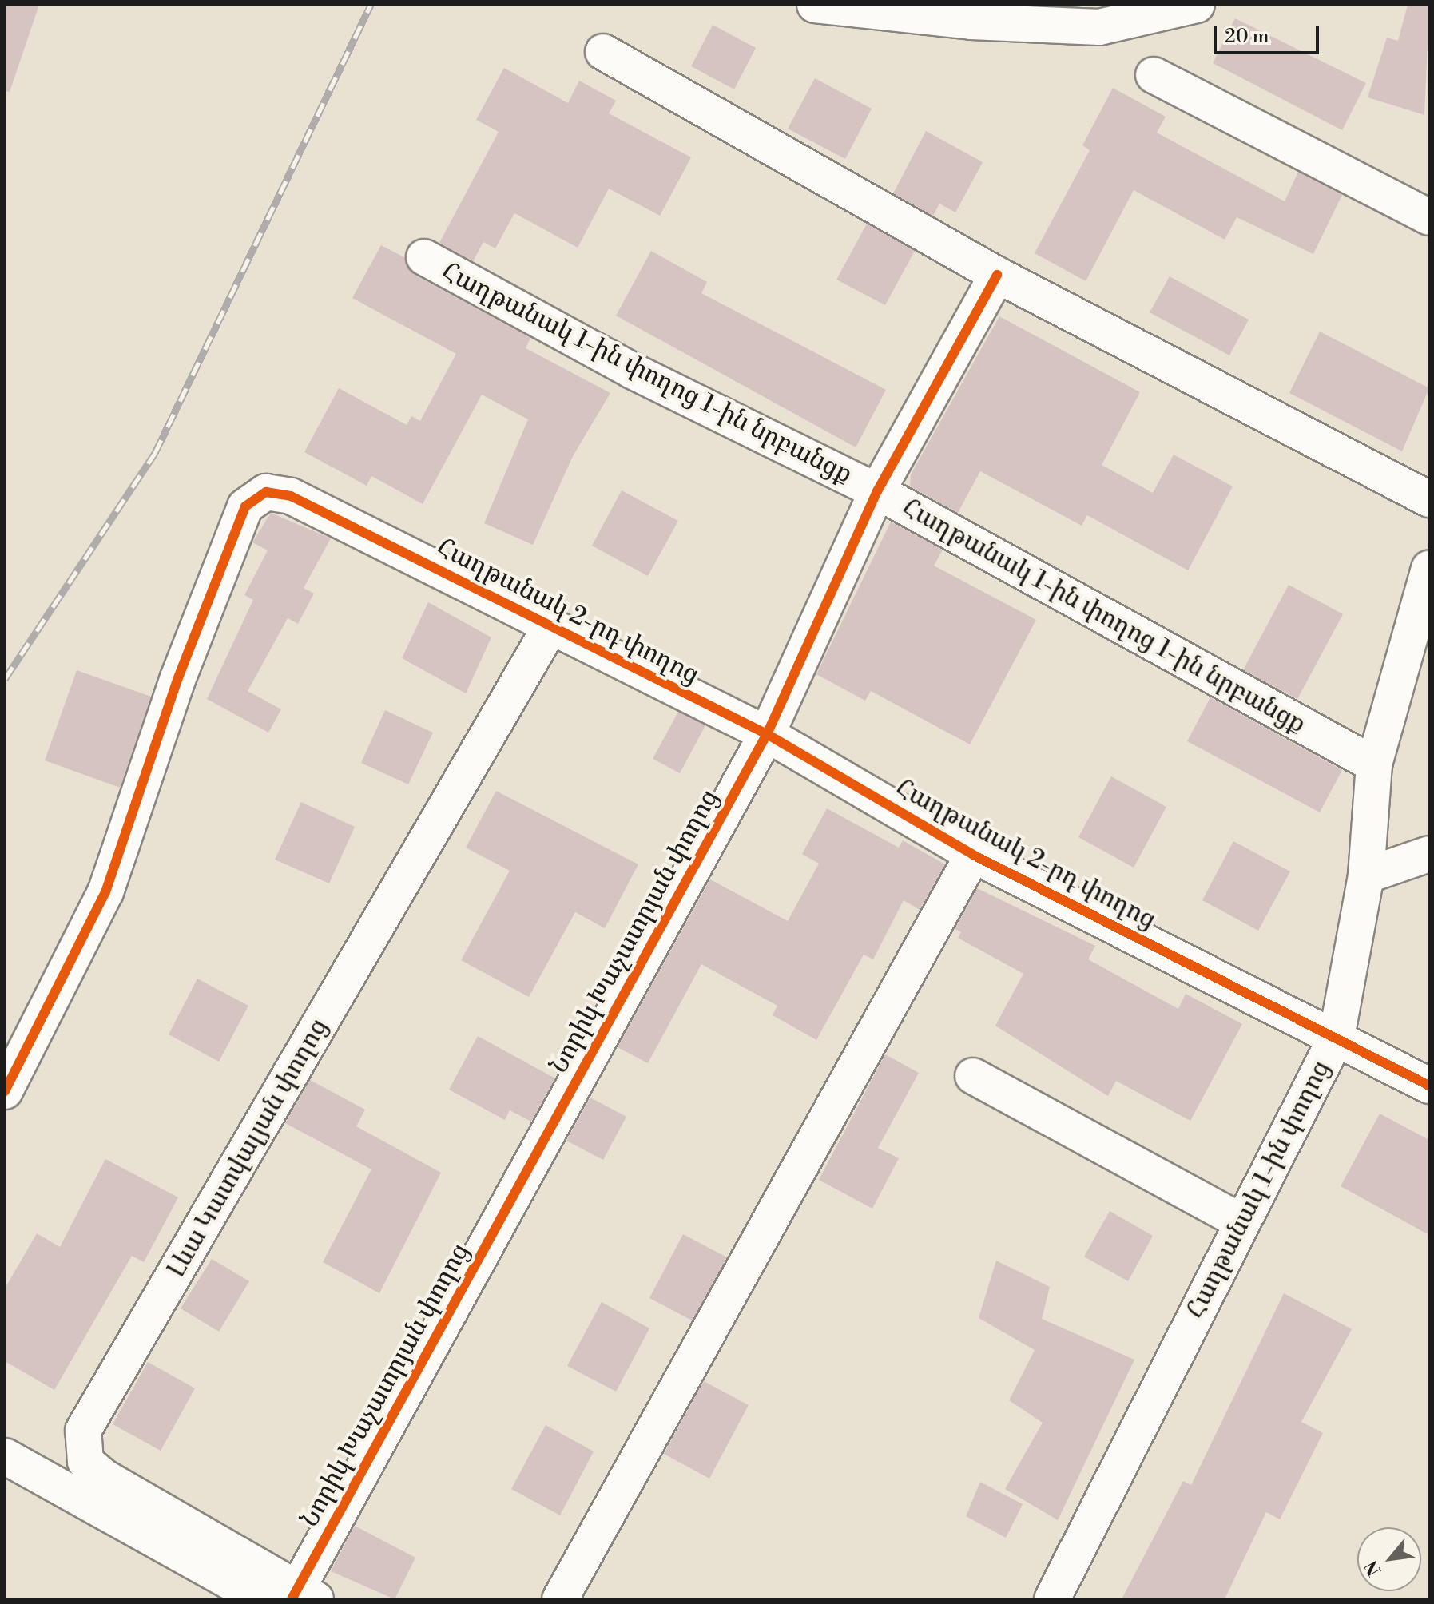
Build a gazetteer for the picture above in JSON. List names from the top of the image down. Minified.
{"streets":{"street":["Հաղթանակ 1-ին փողոց 1-ին նրբանցք","Հաղթանակ 2-րդ փողոց","Նորիկ Խաչատրյան փողոց","Լևա Կատվալյան փողոց","Հաղթանակ 1-ին փողոց"]},"crossings":[["Հաղթանակ 1-ին փողոց 1-ին նրբանցք","Նորիկ Խաչատրյան փողոց"],["Հաղթանակ 1-ին փողոց 1-ին նրբանցք","Հաղթանակ 1-ին փողոց"],["Հաղթանակ 2-րդ փողոց","Նորիկ Խաչատրյան փողոց"],["Հաղթանակ 2-րդ փողոց","Լևա Կատվալյան փողոց"],["Հաղթանակ 2-րդ փողոց","Հաղթանակ 1-ին փողոց"],["Նորիկ Խաչատրյան փողոց","Լևա Կատվալյան փողոց"]],"scale_bar":"20 m","north":"bottom left"}
